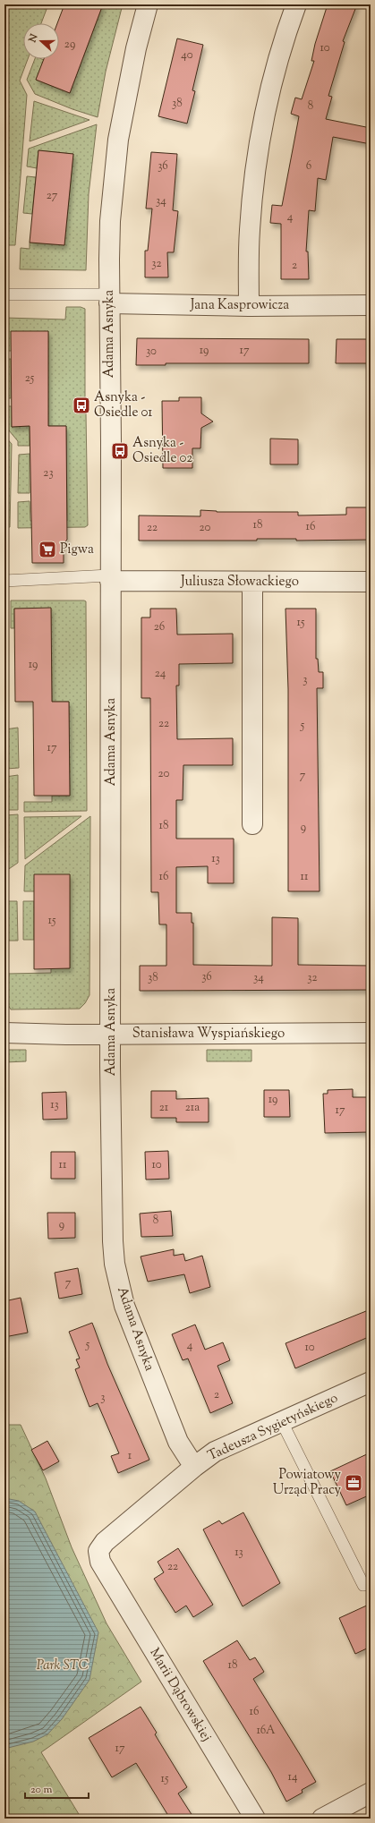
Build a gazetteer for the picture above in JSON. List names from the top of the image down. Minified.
{"streets":{"street":["Jana Kasprowicza","Adama Asnyka","Juliusza Słowackiego","Stanisława Wyspiańskiego","Tadeusza Sygietyńskiego","Marii Dąbrowskiej"]},"crossings":[["Jana Kasprowicza","Adama Asnyka"],["Adama Asnyka","Juliusza Słowackiego"],["Adama Asnyka","Stanisława Wyspiańskiego"],["Adama Asnyka","Tadeusza Sygietyńskiego"],["Tadeusza Sygietyńskiego","Marii Dąbrowskiej"]],"parks":["Park STC"],"places":{"bus stop":["Asnyka - Osiedle 01","Asnyka - Osiedle 02"],"supermarket":["Pigwa"],"office":["Powiatowy Urząd Pracy"]},"house_numbers":["29","10","40","38","8","36","6","27","34","4","32","2","19","17","30","25","23","18","16","22","20","15","26","19","24","3","22","5","17","20","7","18","9","13","16","11","15","36","38","34","32","19","13","21","21a","17","11","10","8","9","7","5","4","10","2","3","1","13","22","18","16","16A","17","14","15"],"scale_bar":"20 m","north":"left"}
